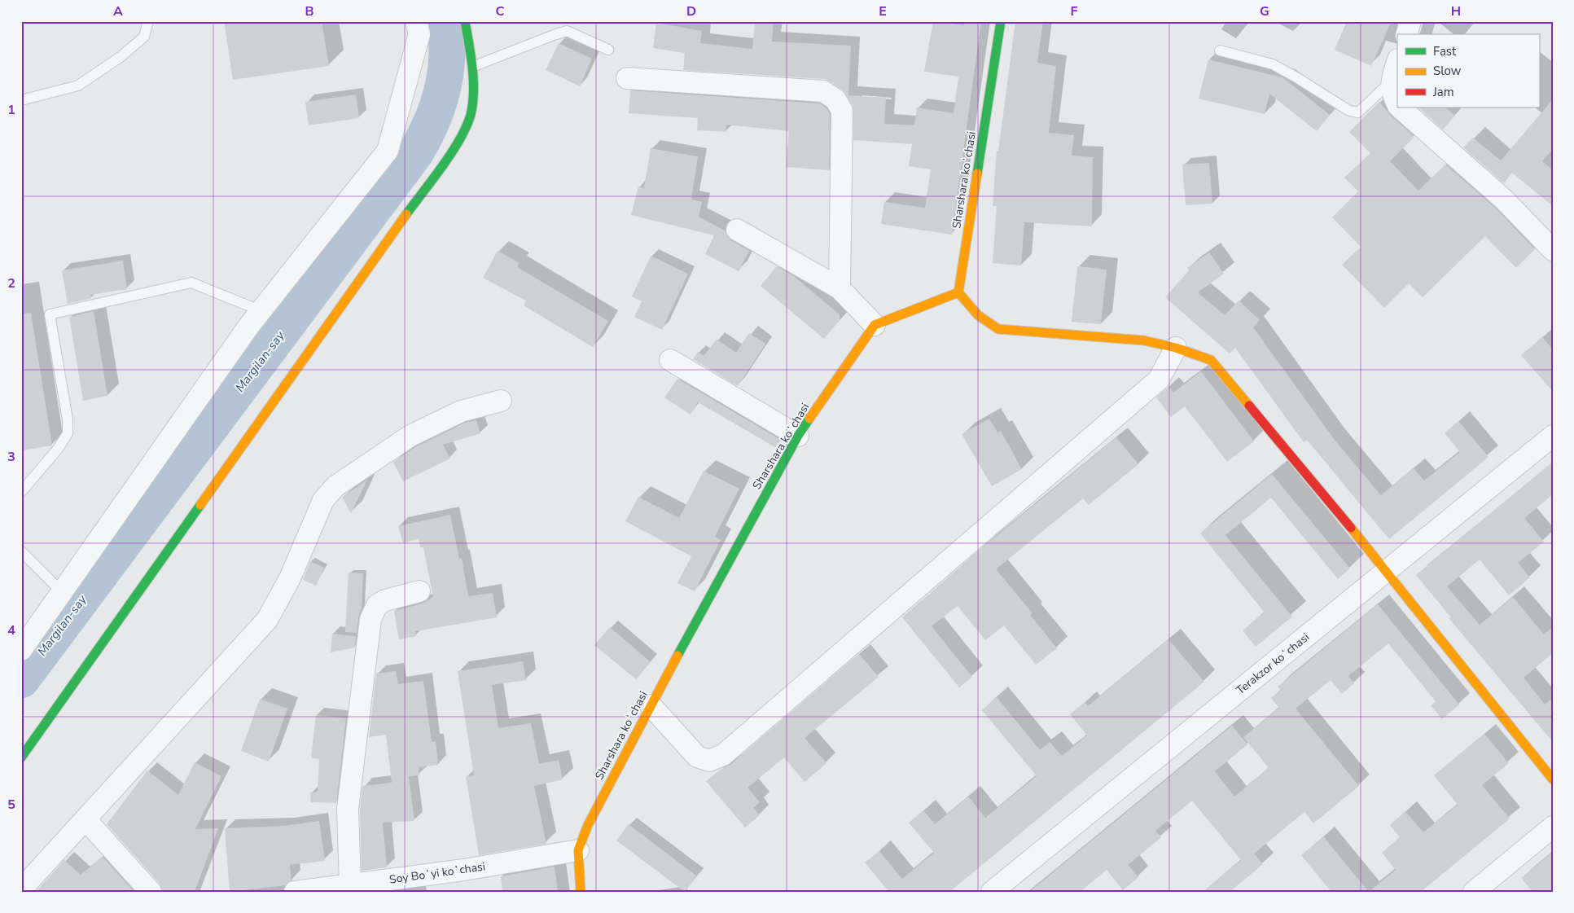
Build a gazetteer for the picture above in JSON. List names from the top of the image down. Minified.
{"streets":{"street":["Sharshara koʻchasi","Terakzor koʻchasi","Soy Boʻyi koʻchasi"]},"crossings":[["Sharshara koʻchasi","Soy Boʻyi koʻchasi"]],"water":["Margilan-say"],"legend":["Fast","Slow","Jam"],"grid":{"columns":["A","B","C","D","E","F","G","H"],"rows":["1","2","3","4","5"]}}
